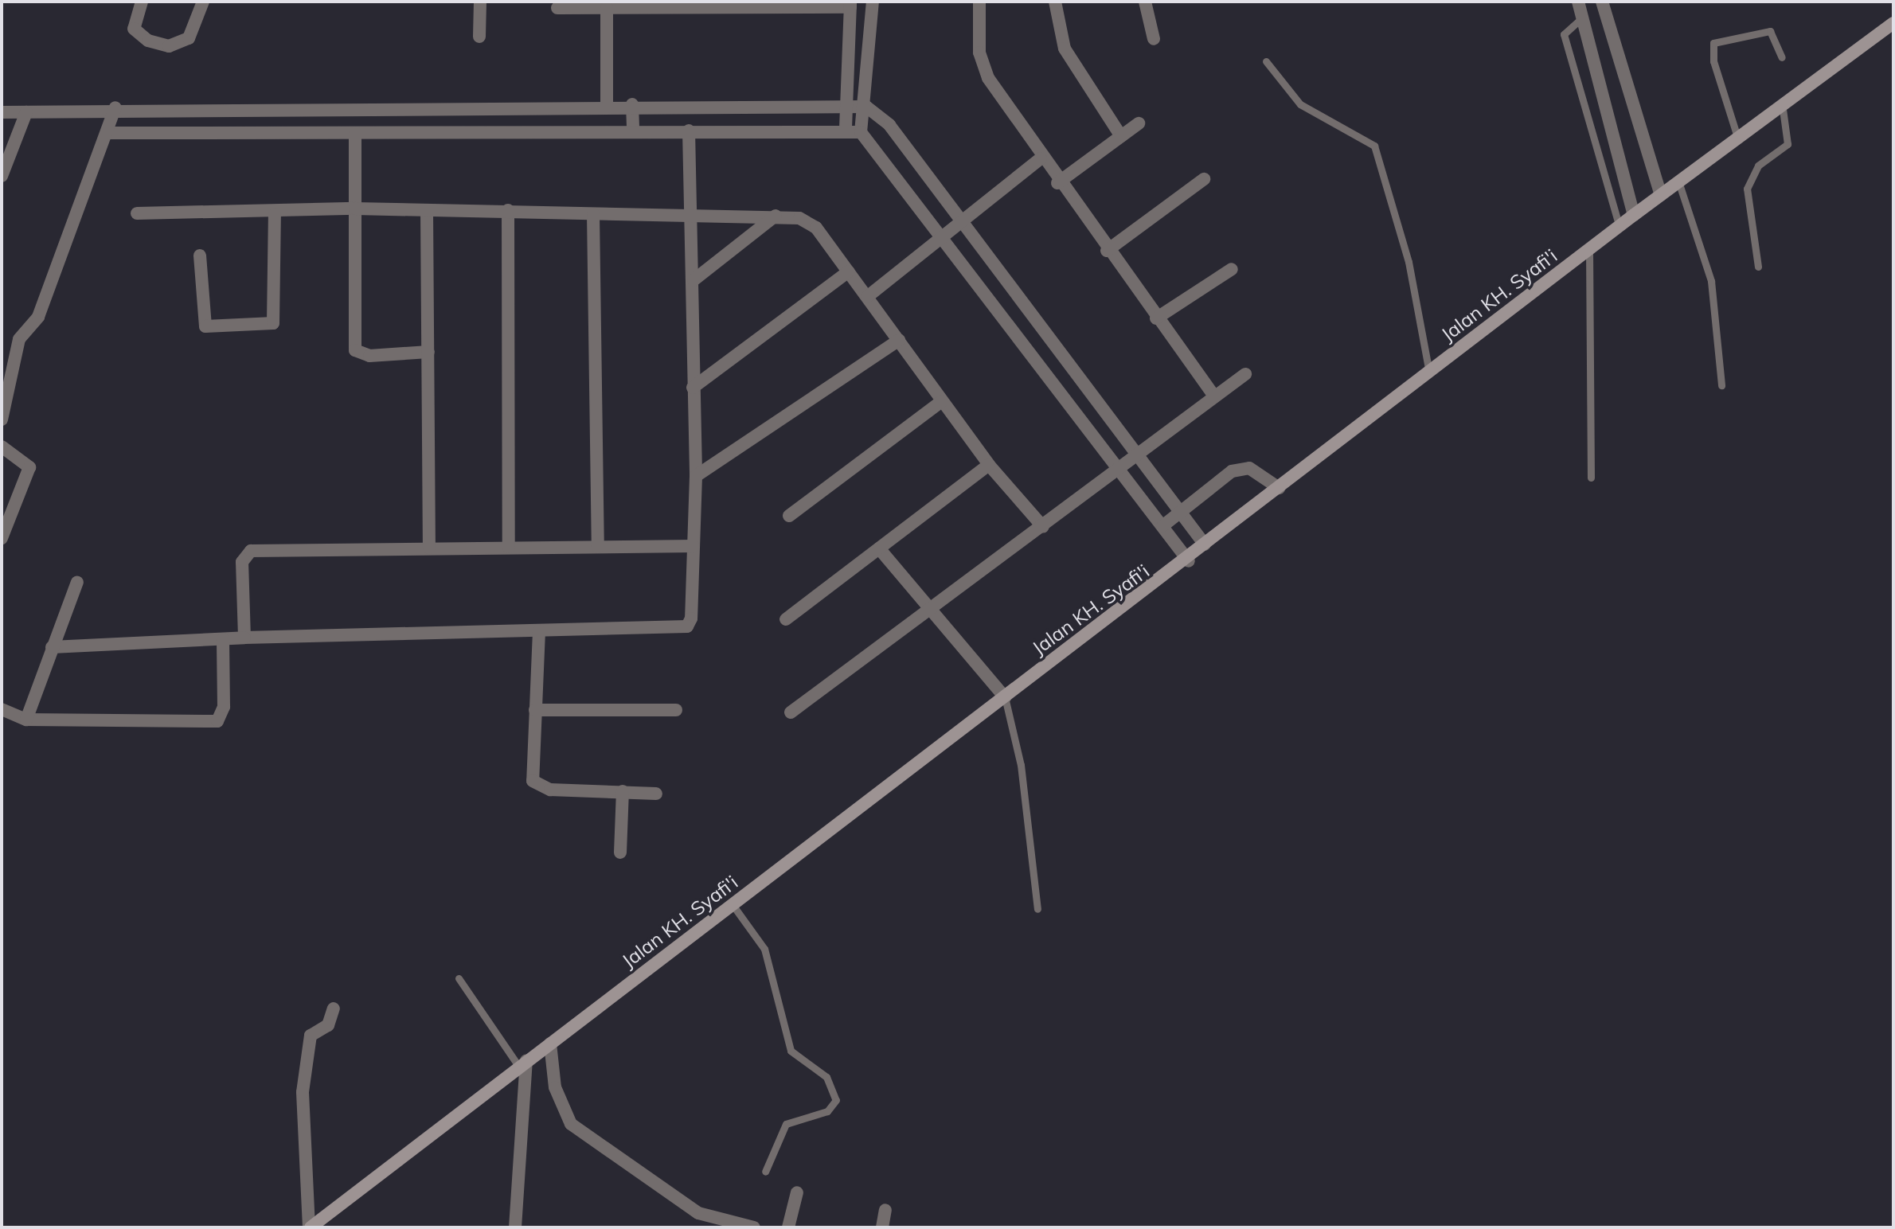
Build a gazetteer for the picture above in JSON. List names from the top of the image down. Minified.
{"streets":{"main road":["Jalan KH. Syafi'i"]}}
